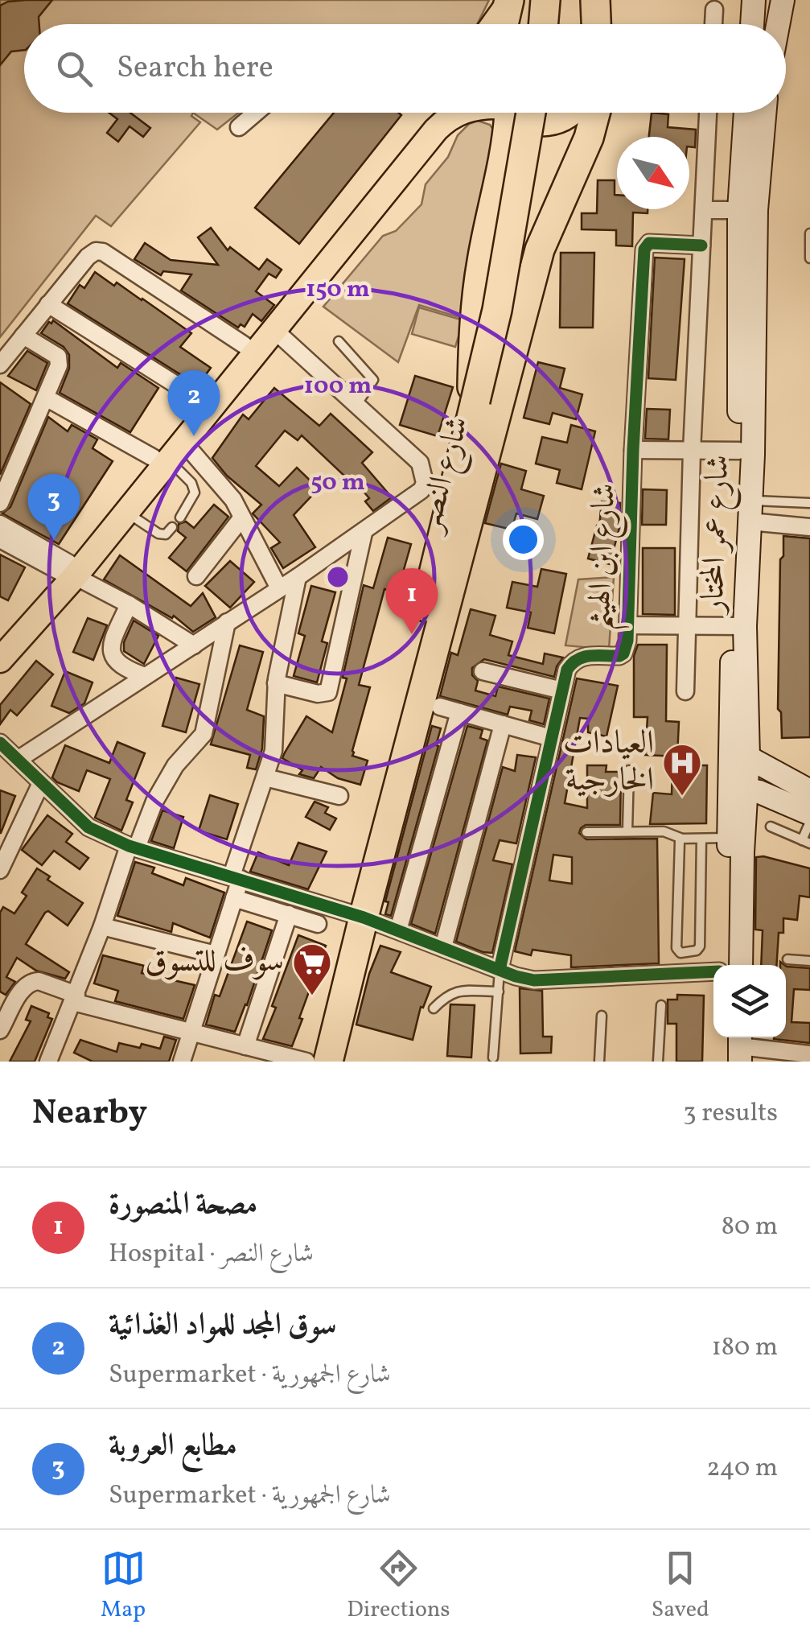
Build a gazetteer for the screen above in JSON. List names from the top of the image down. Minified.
{"streets":{"highway":["شارع النصر"],"main road":["شارع عمر المختار"],"street":["شارع ابن الهيثم"]},"places":{"hospital":["العيادات الخارجية"],"supermarket":["سوف للتسوق"]},"north":"bottom right","page":{"search":"Search here","pins":["2","3","1"],"heading":["Nearby","3 results"],"list":[{"mark":"1","name":"مصحة المنصورة","note":"Hospital · شارع النصر","value":"80 m"},{"mark":"2","name":"سوق المجد للمواد الغذائية","note":"Supermarket · شارع الجمهورية","value":"180 m"},{"mark":"3","name":"مطابع العروبة","note":"Supermarket · شارع الجمهورية","value":"240 m"}],"nav":["Map","Directions","Saved"]},"rings":["150 m","100 m","50 m"]}
